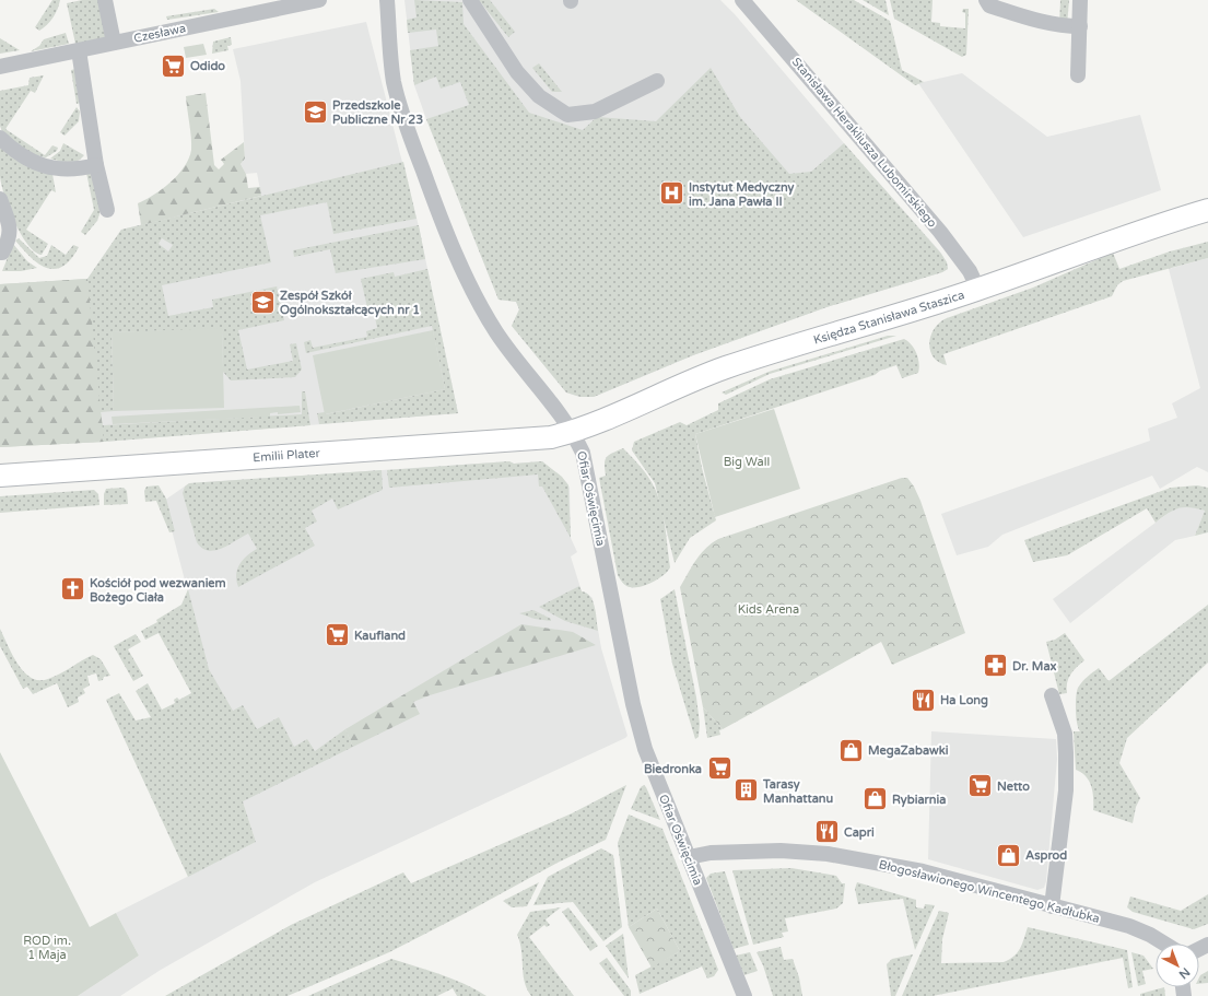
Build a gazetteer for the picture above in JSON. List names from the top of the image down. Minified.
{"streets":{"street":["Czesława","Stanisława Herakliusza Lubomirskiego","Księdza Stanisława Staszica","Emilii Plater","Ofiar Oświęcimia","Błogosławionego Wincentego Kadłubka"]},"crossings":[["Stanisława Herakliusza Lubomirskiego","Księdza Stanisława Staszica"],["Księdza Stanisława Staszica","Emilii Plater"],["Księdza Stanisława Staszica","Ofiar Oświęcimia"],["Emilii Plater","Ofiar Oświęcimia"],["Ofiar Oświęcimia","Błogosławionego Wincentego Kadłubka"]],"parks":["Big Wall","Kids Arena","ROD im. 1 Maja"],"places":{"supermarket":["Odido","Kaufland","Biedronka","Netto"],"school or university":["Przedszkole Publiczne Nr 23","Zespół Szkół Ogólnokształcących nr 1"],"hospital":["Instytut Medyczny im. Jana Pawła II"],"church":["Kościół pod wezwaniem Bożego Ciała"],"pharmacy":["Dr. Max"],"restaurant":["Ha Long","Capri"],"shop":["MegaZabawki","Rybiarnia","Asprod"],"building":["Tarasy Manhattanu"]},"north":"bottom right"}
